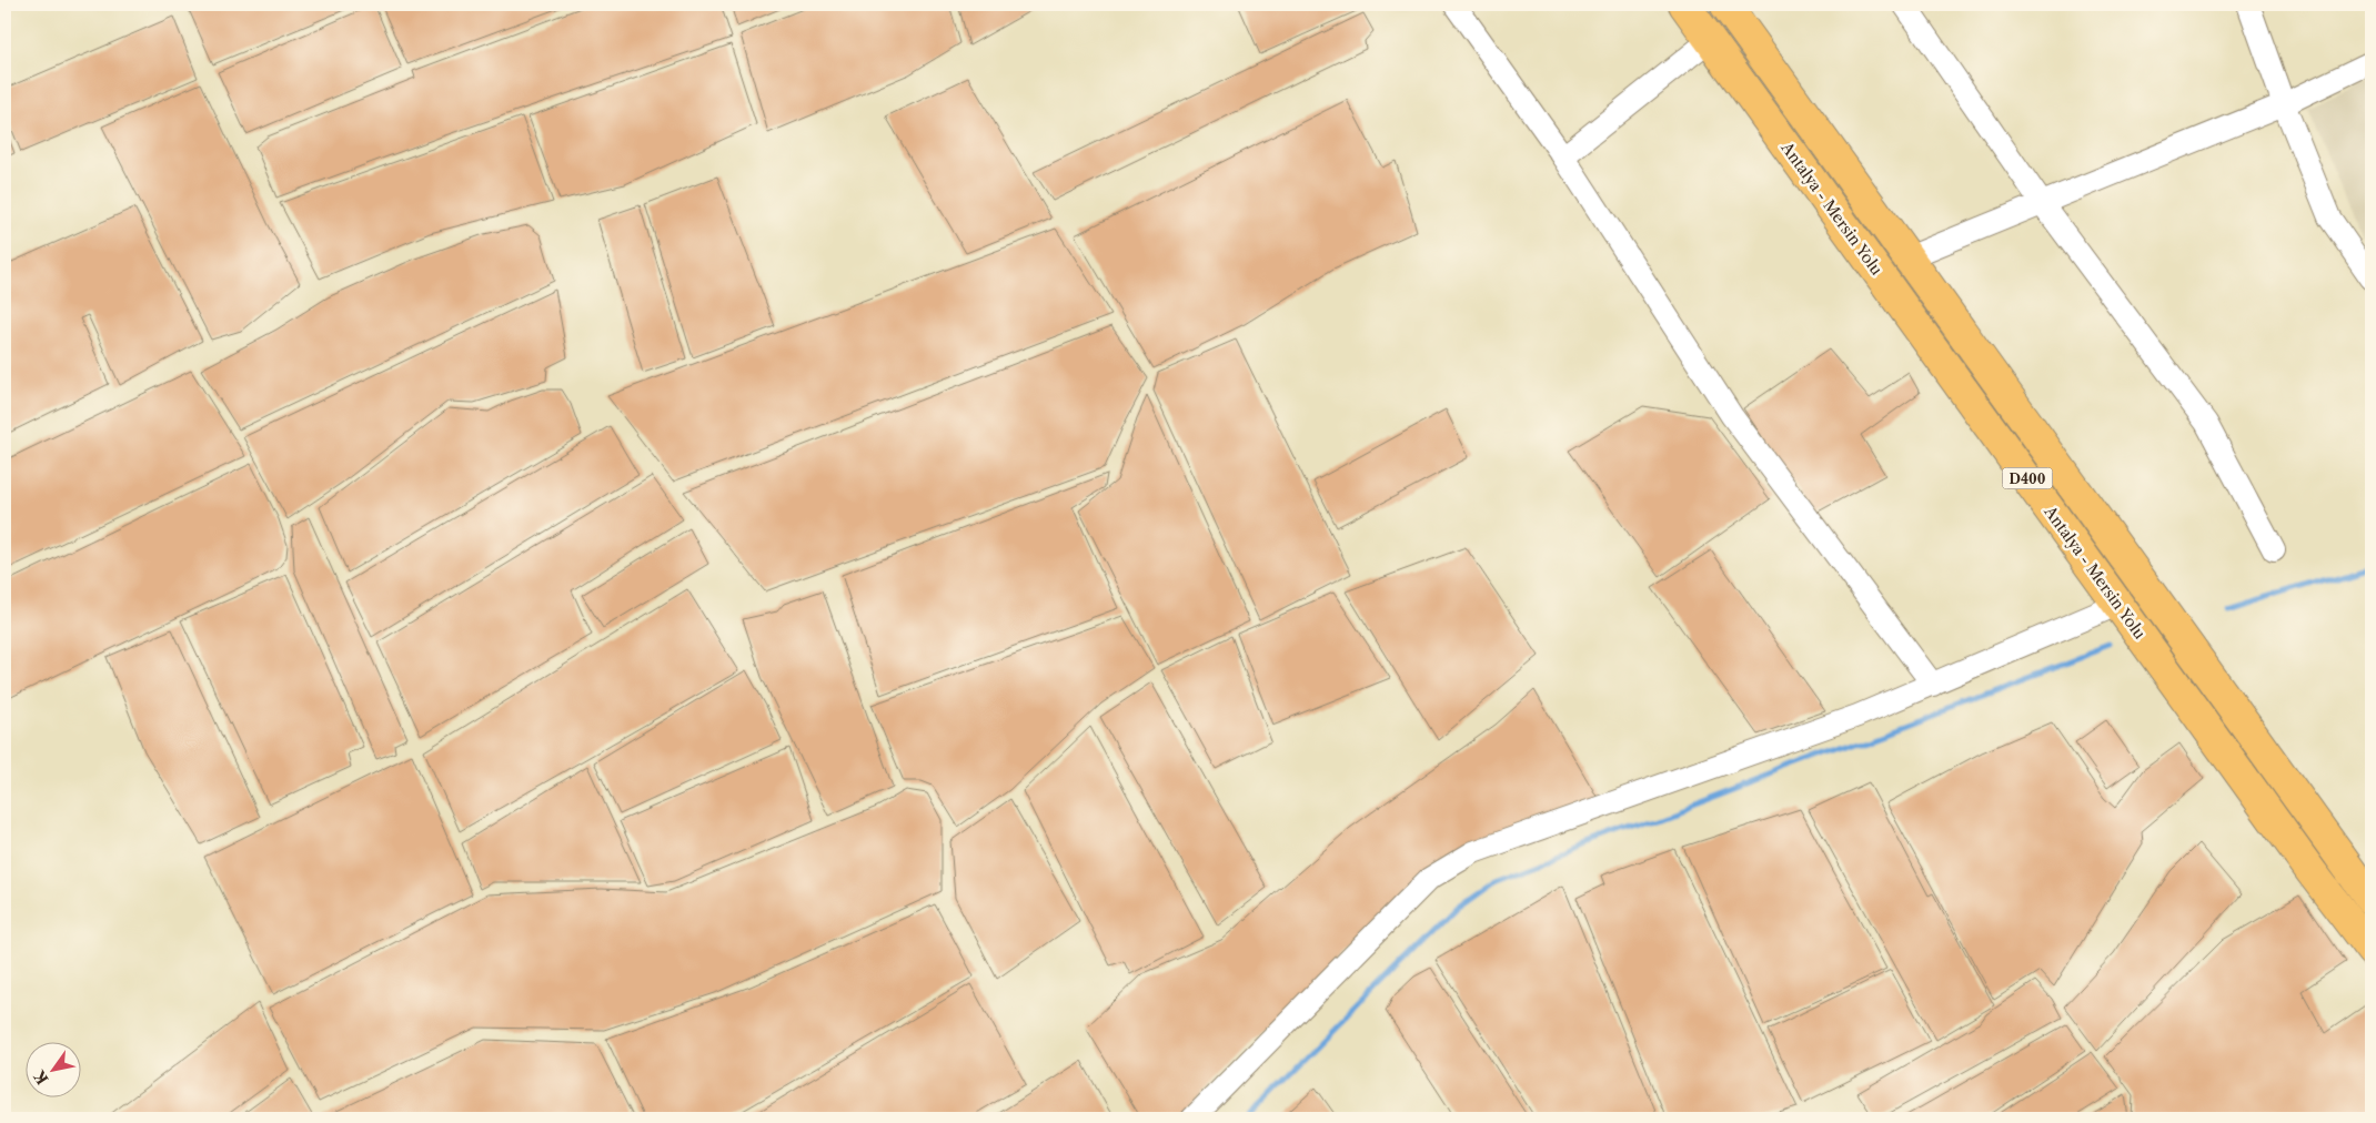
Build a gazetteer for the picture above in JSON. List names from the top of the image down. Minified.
{"streets":{"highway":["Antalya - Mersin Yolu","D400"]},"north":"bottom left"}
